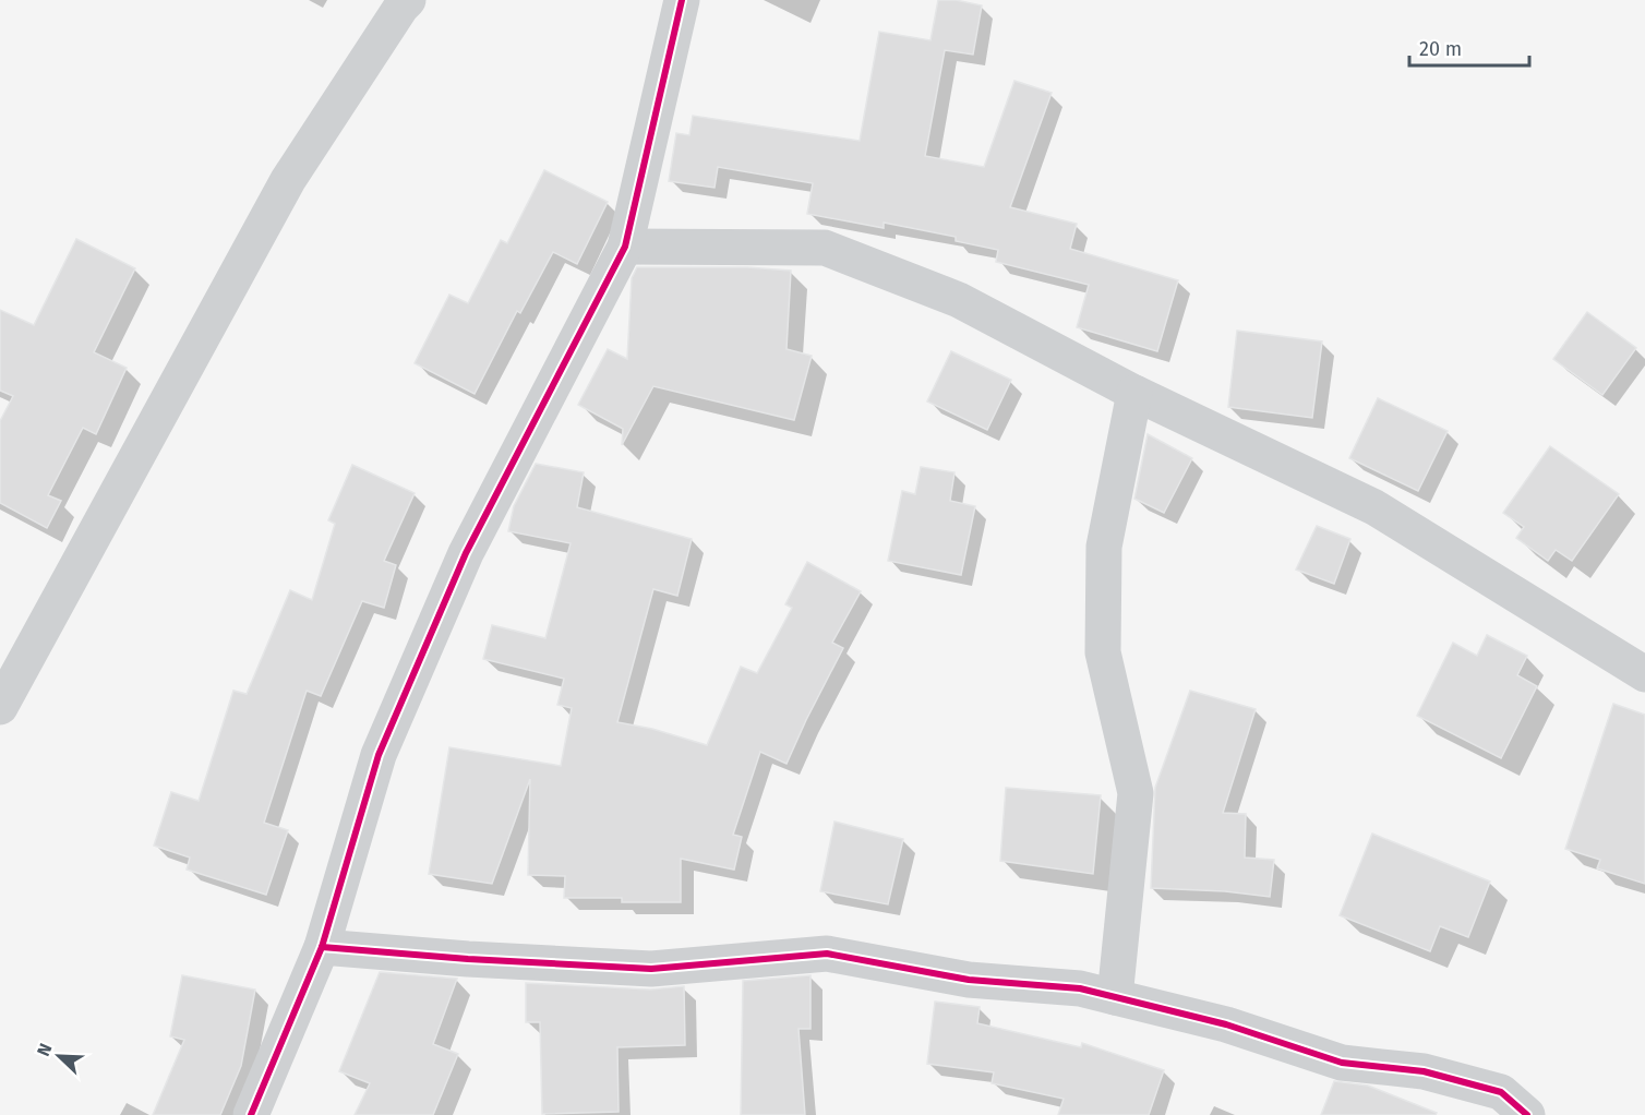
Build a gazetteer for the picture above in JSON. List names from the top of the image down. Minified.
{"scale_bar":"20 m","north":"top left"}
